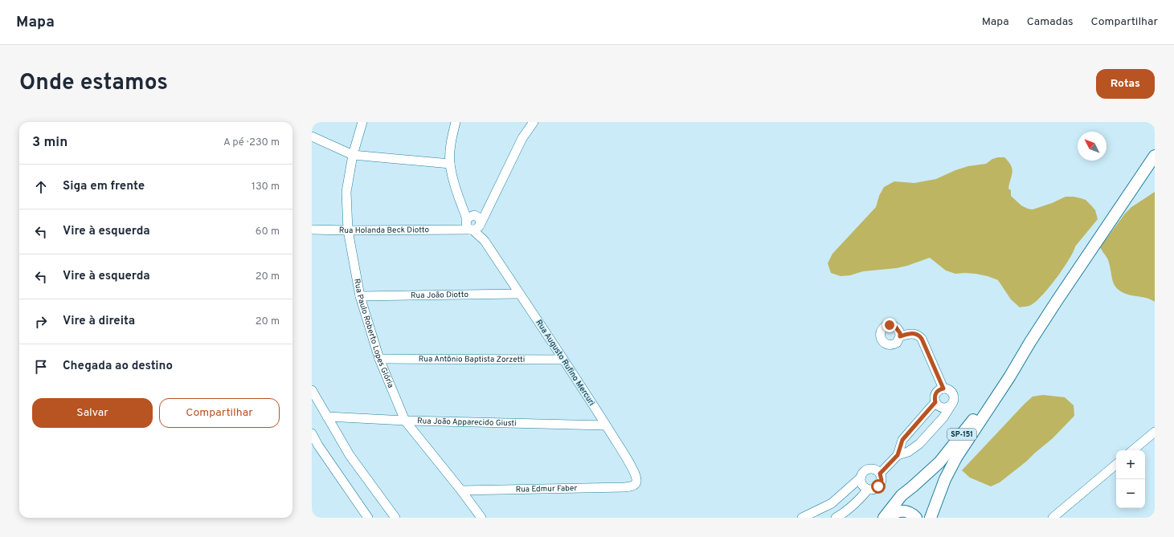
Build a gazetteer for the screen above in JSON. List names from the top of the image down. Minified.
{"streets":{"main road":["SP-151"],"street":["Rua Holanda Beck Diotto","Rua João Diotto","Rua Paulo Roberto Lopes Glória","Rua Antônio Baptista Zorzetti","Rua Augusto Rufino Mercuri","Rua João Apparecido Giusti","Rua Edmur Faber"]},"crossings":[["Rua Holanda Beck Diotto","Rua Paulo Roberto Lopes Glória"],["Rua Holanda Beck Diotto","Rua Augusto Rufino Mercuri"],["Rua João Diotto","Rua Paulo Roberto Lopes Glória"],["Rua João Diotto","Rua Augusto Rufino Mercuri"],["Rua Paulo Roberto Lopes Glória","Rua Antônio Baptista Zorzetti"],["Rua Paulo Roberto Lopes Glória","Rua João Apparecido Giusti"],["Rua Paulo Roberto Lopes Glória","Rua Edmur Faber"],["Rua Antônio Baptista Zorzetti","Rua Augusto Rufino Mercuri"],["Rua Augusto Rufino Mercuri","Rua João Apparecido Giusti"],["Rua Augusto Rufino Mercuri","Rua Edmur Faber"]],"north":"top left","page":{"header":"Mapa","nav":["Mapa","Camadas","Compartilhar"],"title":"Onde estamos","buttons":["Rotas",["Salvar","Compartilhar"]],"heading":["3 min","A pé · 230 m"],"list":[["Siga em frente","130 m"],["Vire à esquerda","60 m"],["Vire à esquerda","20 m"],["Vire à direita","20 m"],"Chegada ao destino"],"map_buttons":["+","−"]}}
